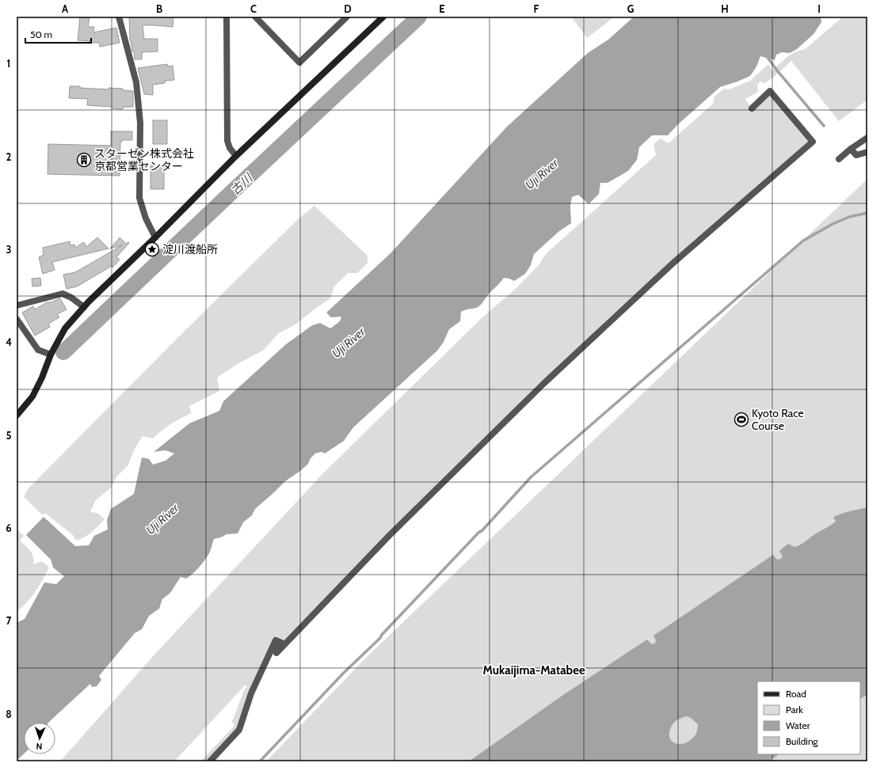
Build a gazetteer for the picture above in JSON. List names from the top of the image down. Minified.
{"districts":["Mukaijima-Matabee"],"water":["Uji River","古川"],"places":{"building":["スターゼン株式会社 京都営業センター"],"place":["淀川渡船所"],"sports":["Kyoto Race Course"]},"legend":["Road","Park","Water","Building"],"scale_bar":"50 m","north":"bottom","grid":{"columns":["A","B","C","D","E","F","G","H","I"],"rows":["1","2","3","4","5","6","7","8"]}}
